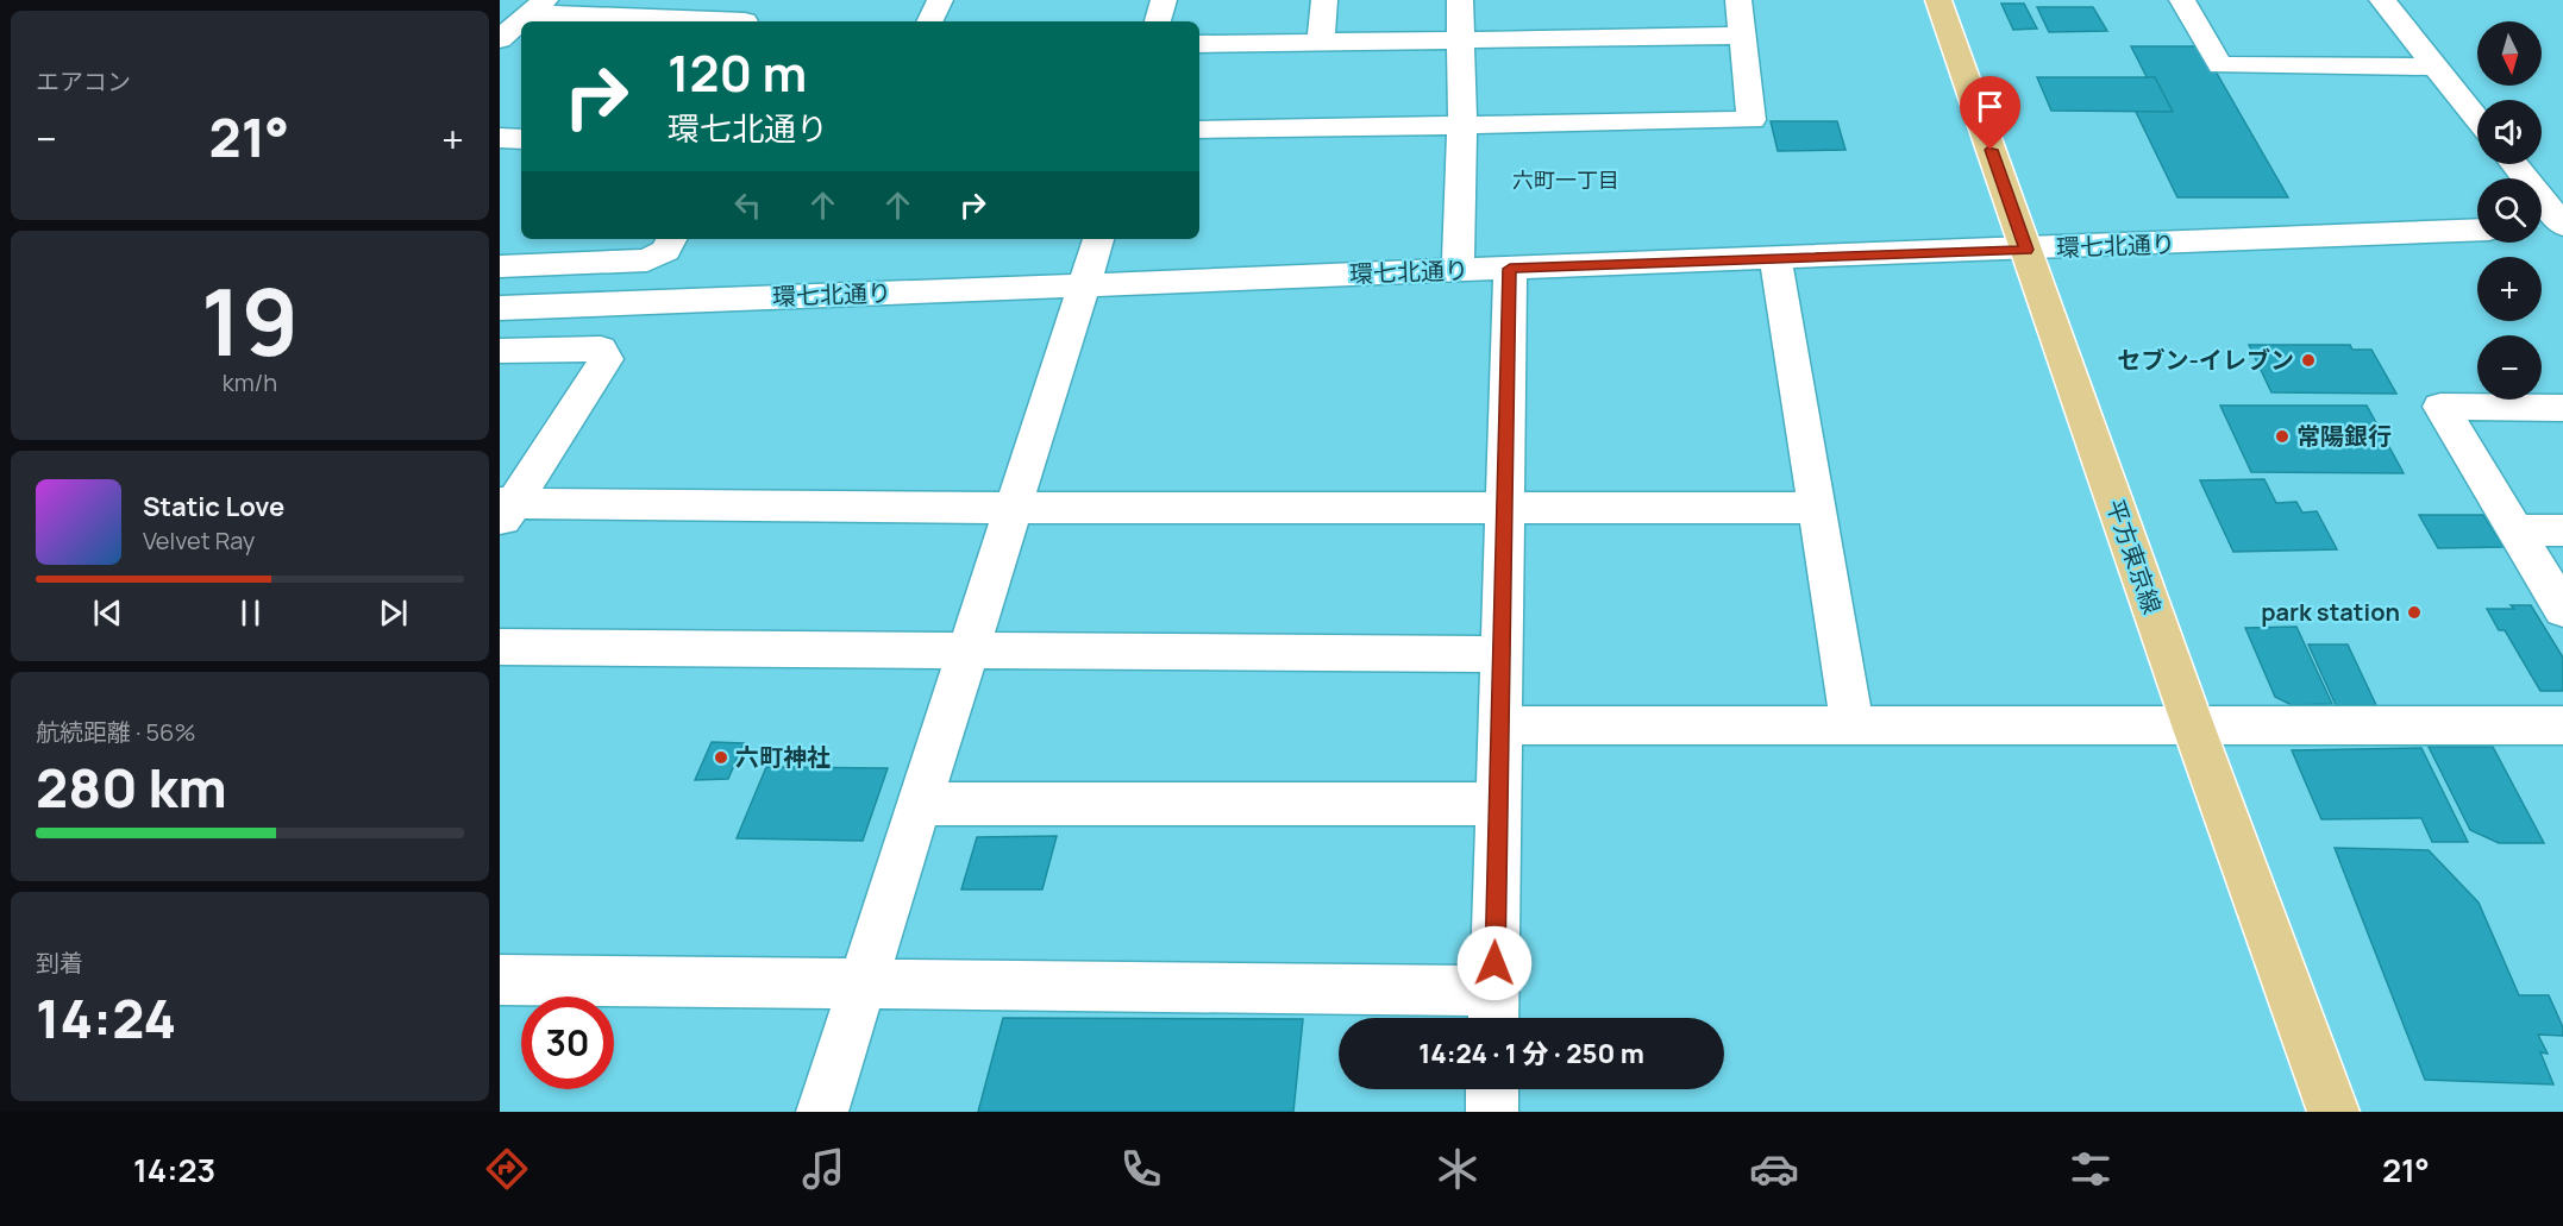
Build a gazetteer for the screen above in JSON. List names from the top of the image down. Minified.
{"streets":{"main road":["平方東京線"],"street":["環七北通り"]},"crossings":[["環七北通り","平方東京線"]],"districts":["六町一丁目"],"places":["セブン-イレブン","常陽銀行","park station","六町神社"],"north":"bottom","page":{"tile":["エアコン",["19","km/h"],["航続距離 · 56%","280 km"],["到着","14:24"]],"map_buttons":["+","−"],"turn":["120 m","環七北通り"],"heat":["−","21°","+"],"song":["Static Love","Velvet Ray"],"limit":"30","trip":"14:24 · 1 分 · 250 m","tabs":["14:23","21°"]}}
